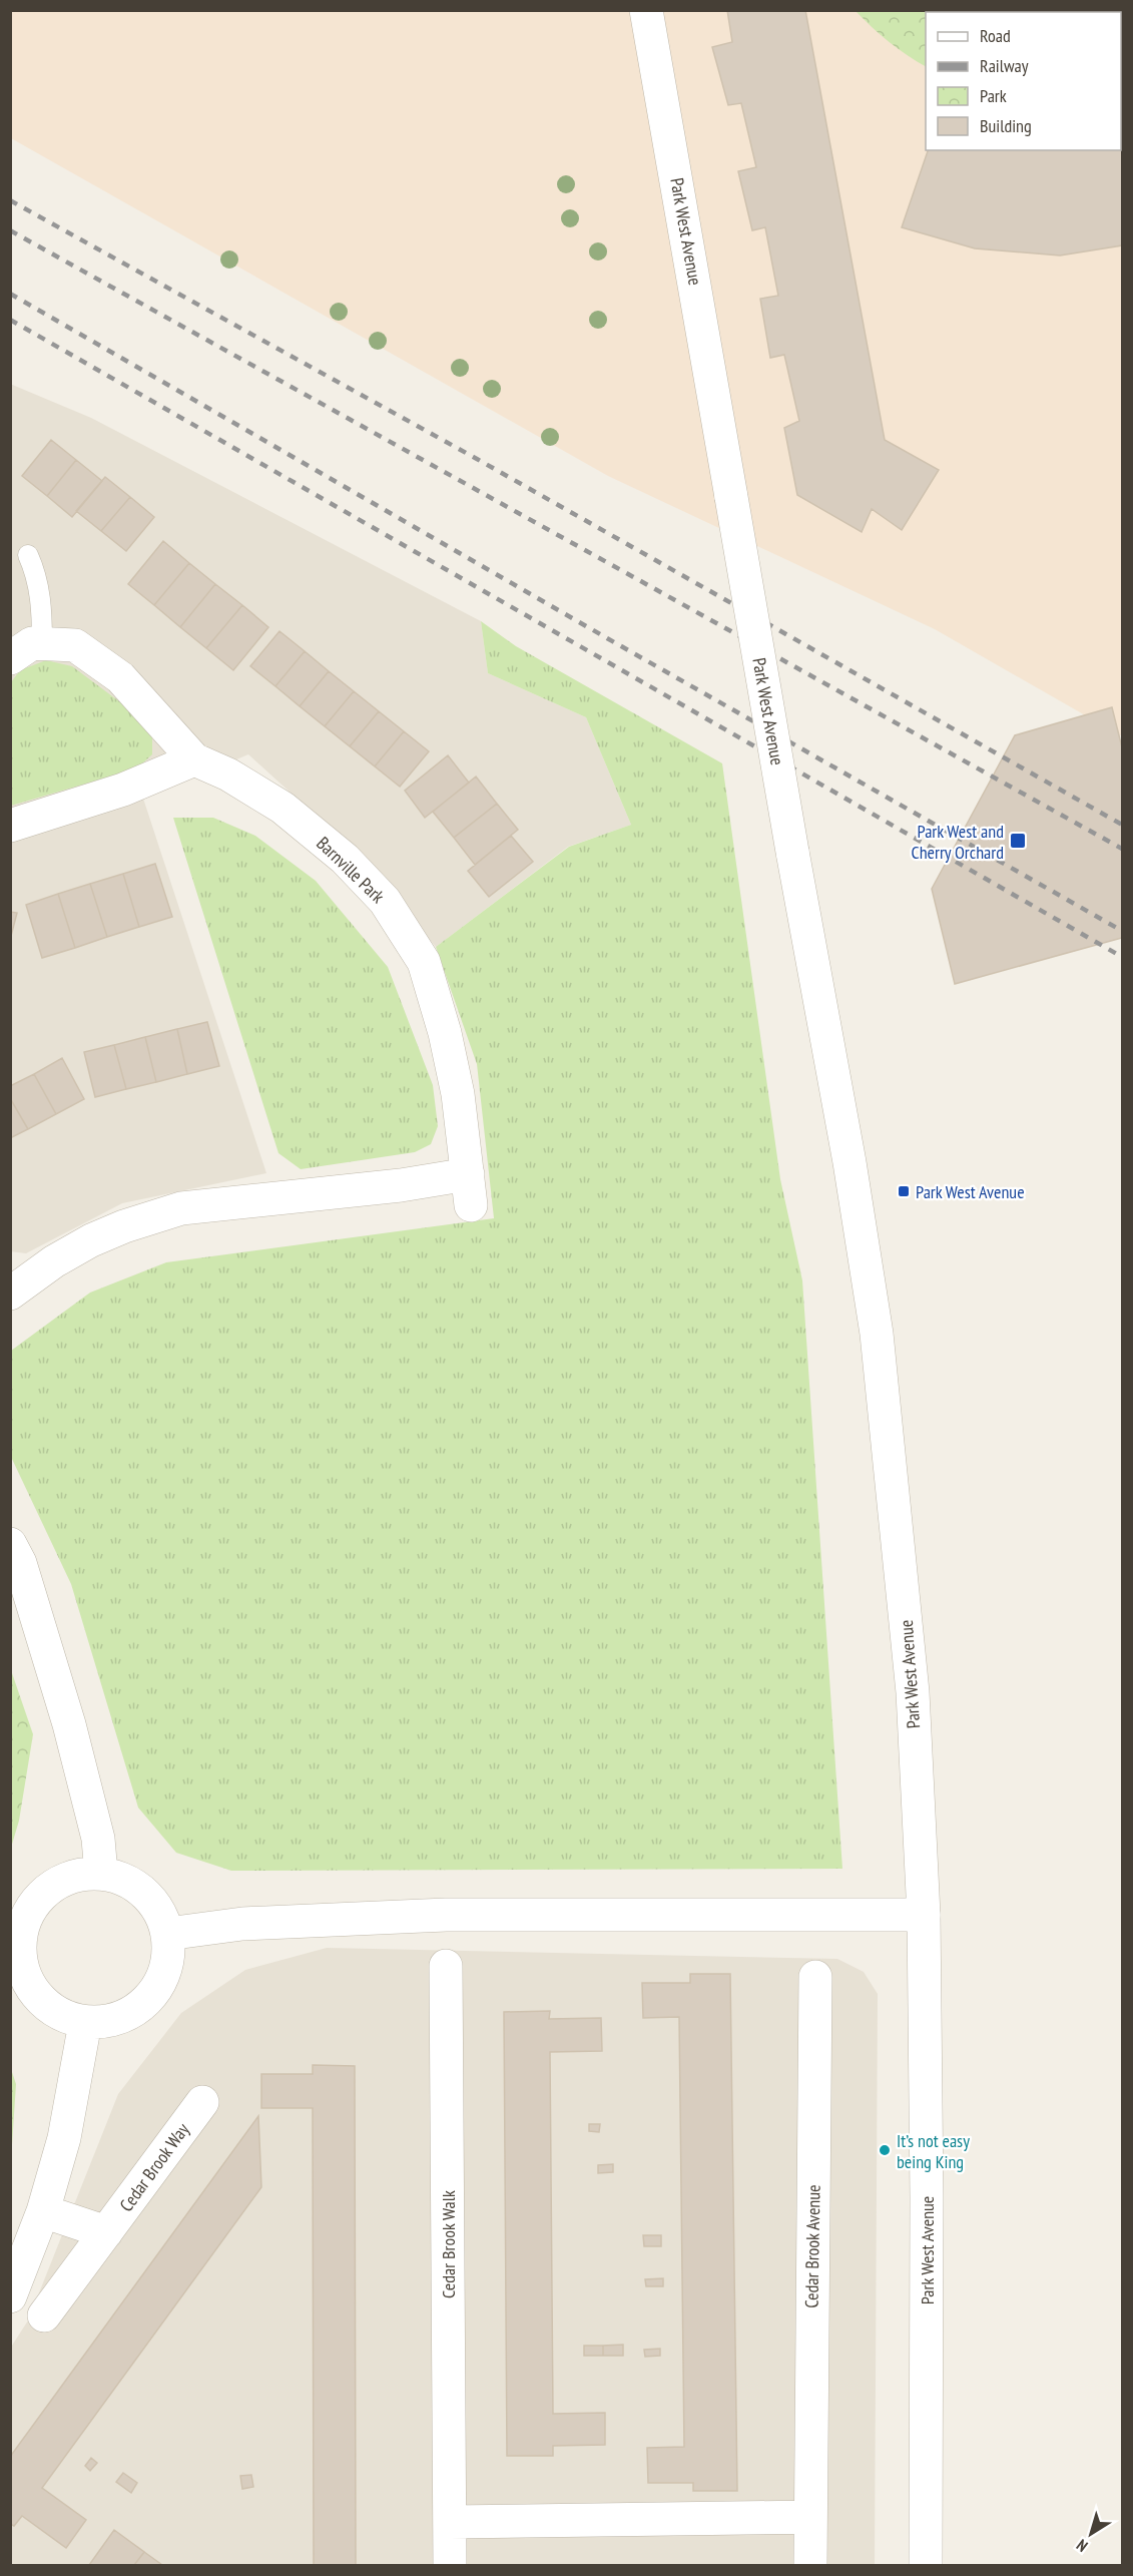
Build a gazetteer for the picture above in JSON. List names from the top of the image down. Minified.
{"streets":{"street":["Park West Avenue","Barnville Park","Cedar Brook Way","Cedar Brook Walk","Cedar Brook Avenue"]},"places":{"transit":["Park West and Cherry Orchard","Park West Avenue"],"other":["It’s not easy being King"]},"legend":["Road","Railway","Park","Building"],"north":"bottom left"}
